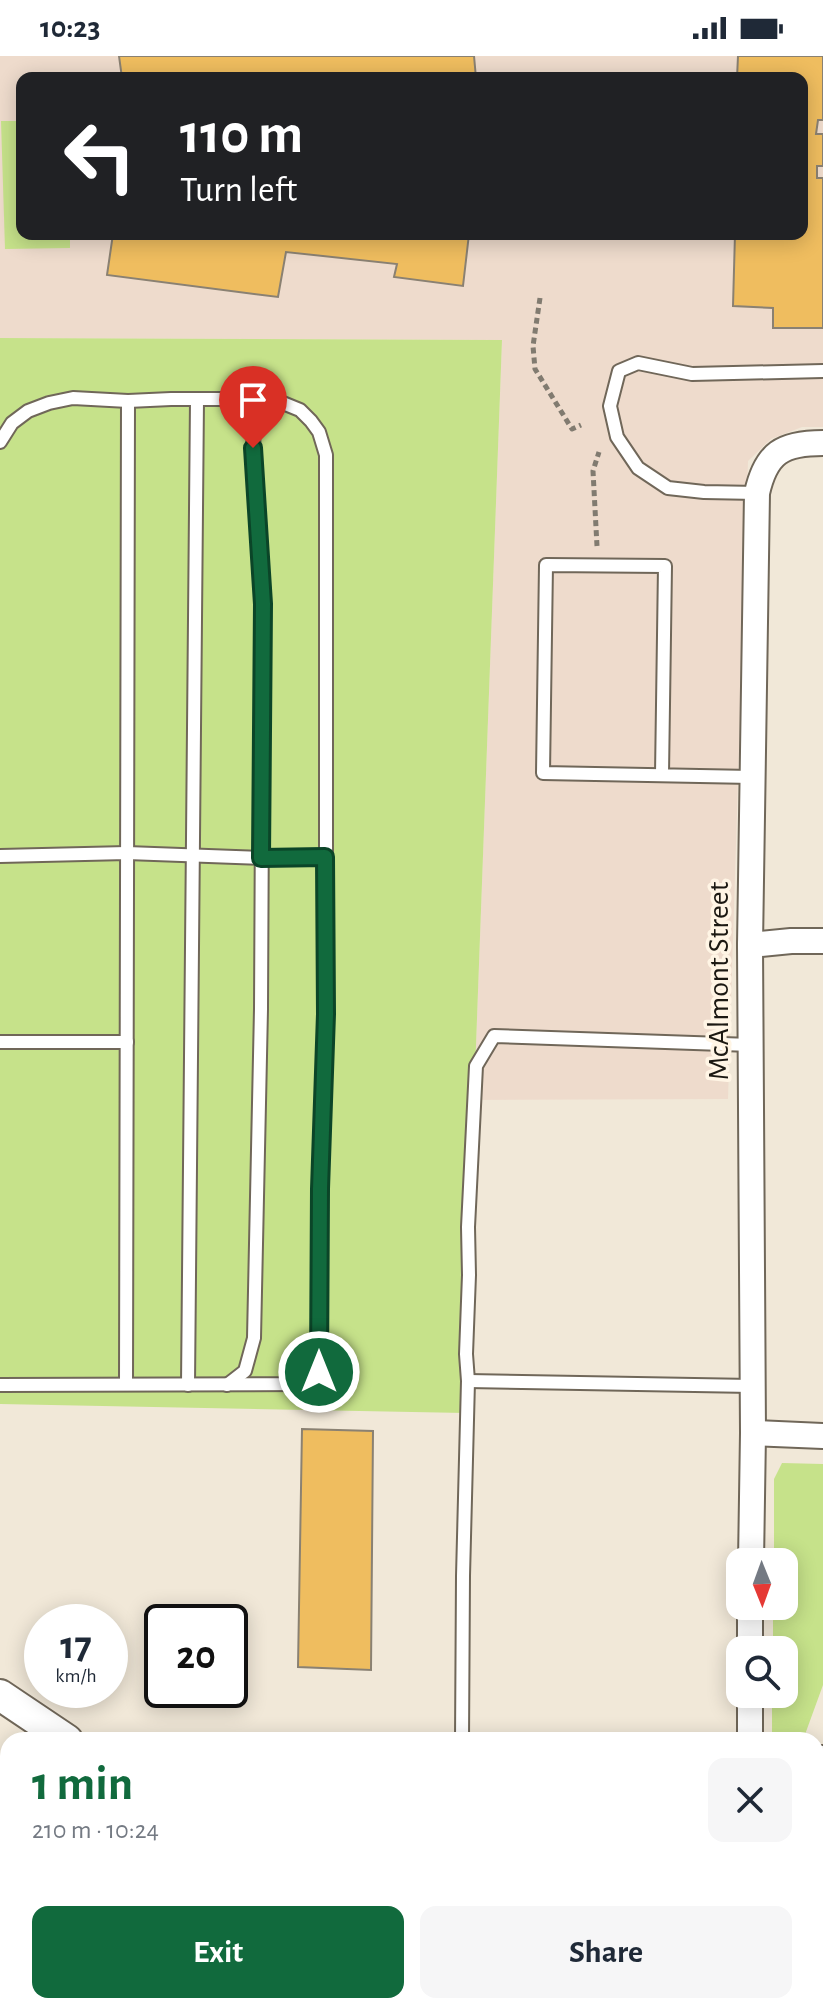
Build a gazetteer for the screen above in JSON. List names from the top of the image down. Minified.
{"streets":{"street":["McAlmont Street"]},"north":"bottom","page":{"status":"10:23","turn":["110 m","Turn left"],"speed":"17 km/h","limit":"20","heading":["1 min","210 m · 10:24"],"buttons":["Exit","Share"]}}
